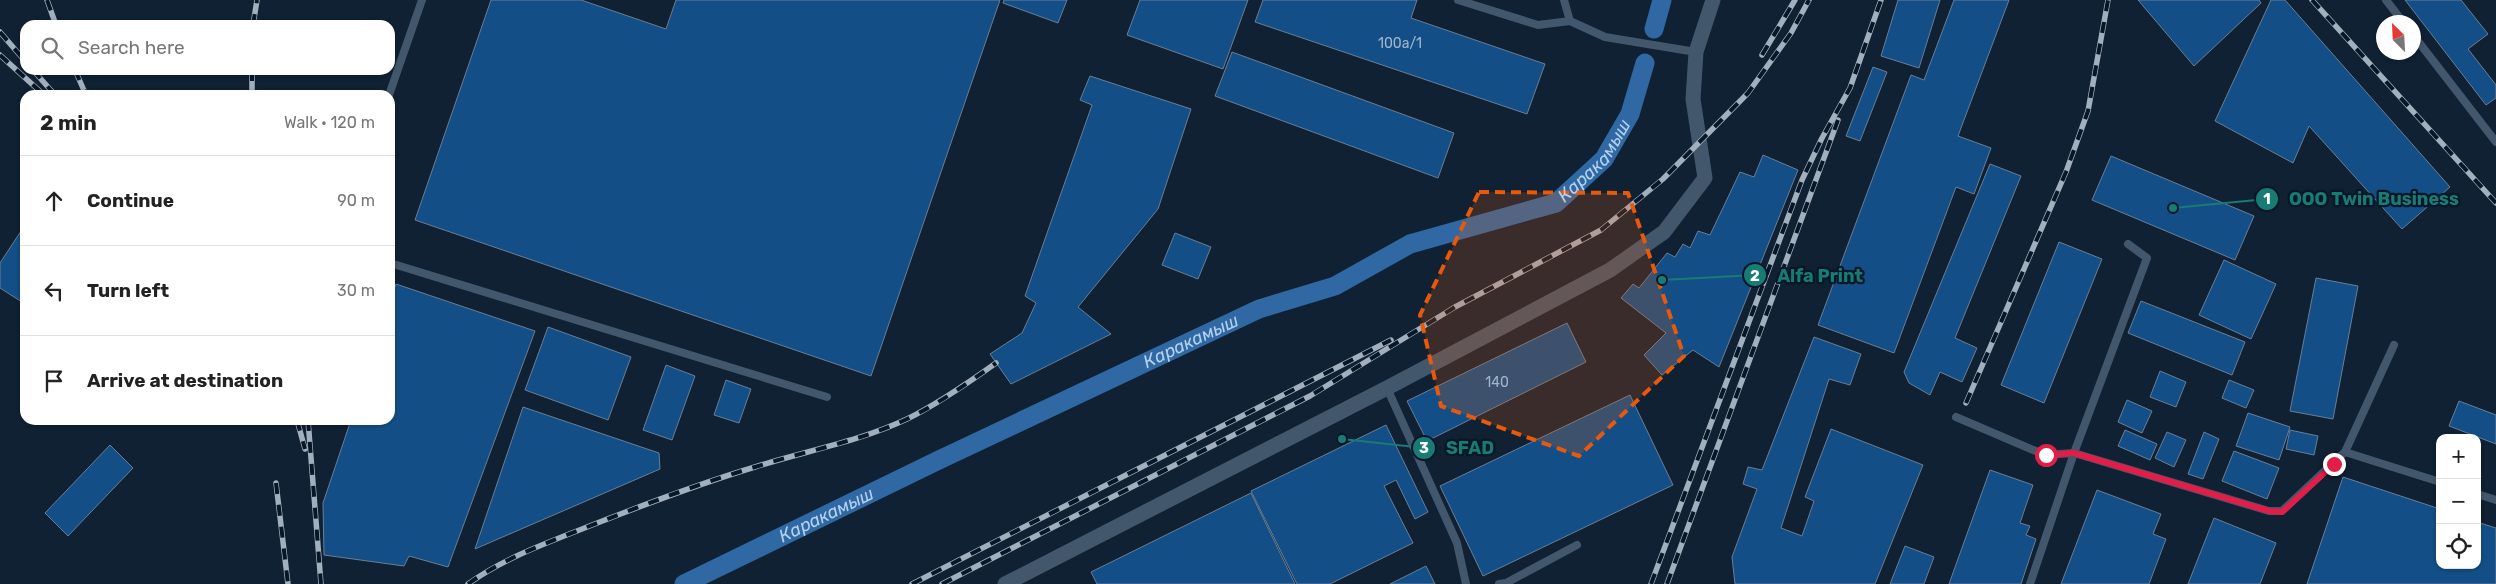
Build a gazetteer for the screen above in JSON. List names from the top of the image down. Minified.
{"water":["Каракамыш"],"places":["ООО Twin Business","Alfa Print","SFAD"],"house_numbers":["100a/1","140"],"north":"top left","page":{"search":"Search here","heading":["2 min","Walk · 120 m"],"list":[["Continue","90 m"],["Turn left","30 m"],"Arrive at destination"],"map_buttons":["+","−"]}}
